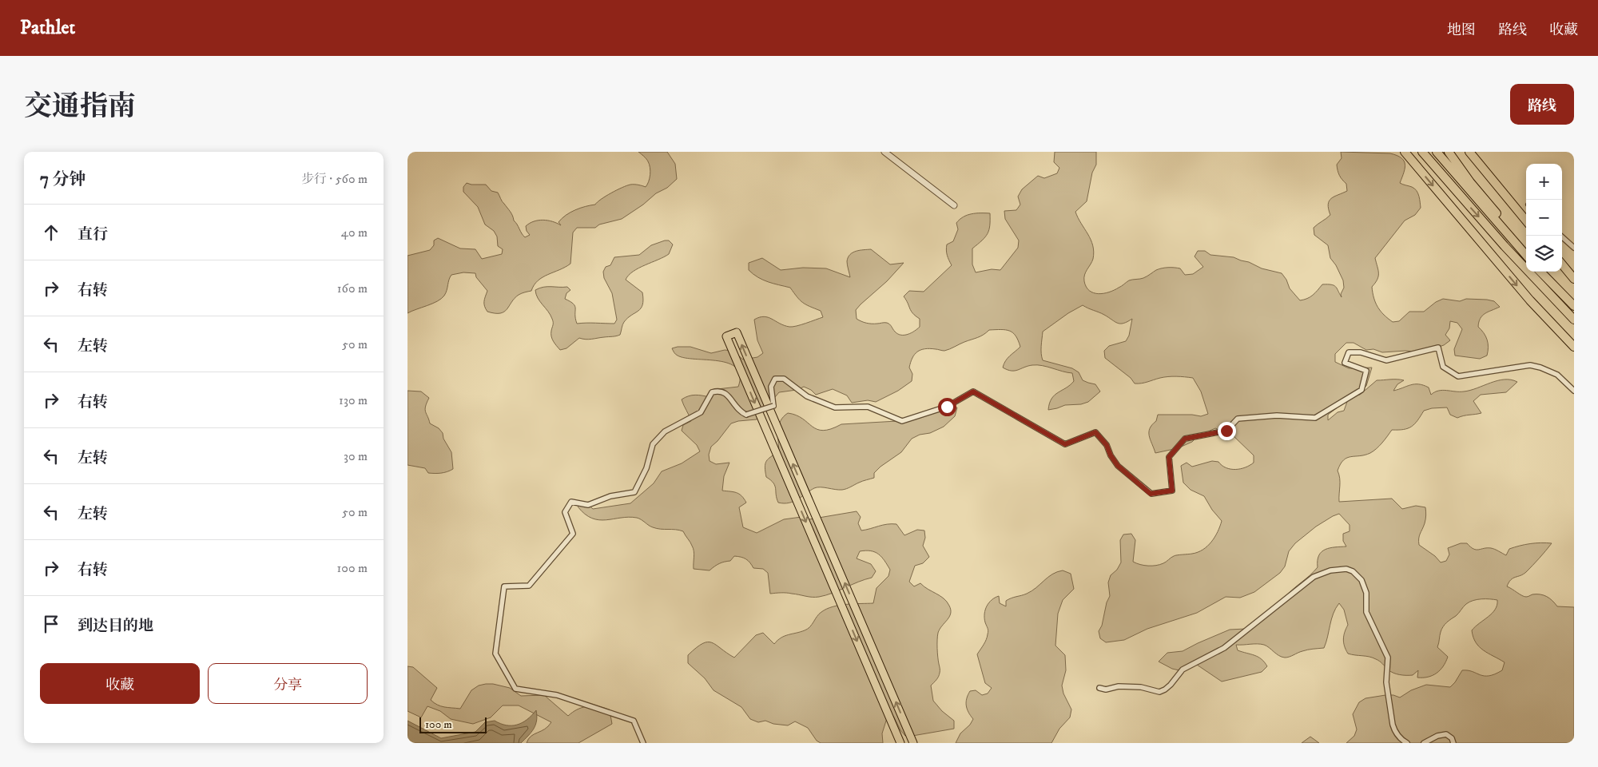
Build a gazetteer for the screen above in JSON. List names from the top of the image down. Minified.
{"scale_bar":"100 m","page":{"header":"Pathlet","nav":["地图","路线","收藏"],"title":"交通指南","buttons":["路线",["收藏","分享"]],"heading":["7 分钟","步行 · 560 m"],"map_buttons":["+","−"],"list":[["直行","40 m"],["右转","160 m"],["左转","50 m"],["右转","130 m"],["左转","30 m"],["左转","50 m"],["右转","100 m"],"到达目的地"],"scale":"100 m"}}
